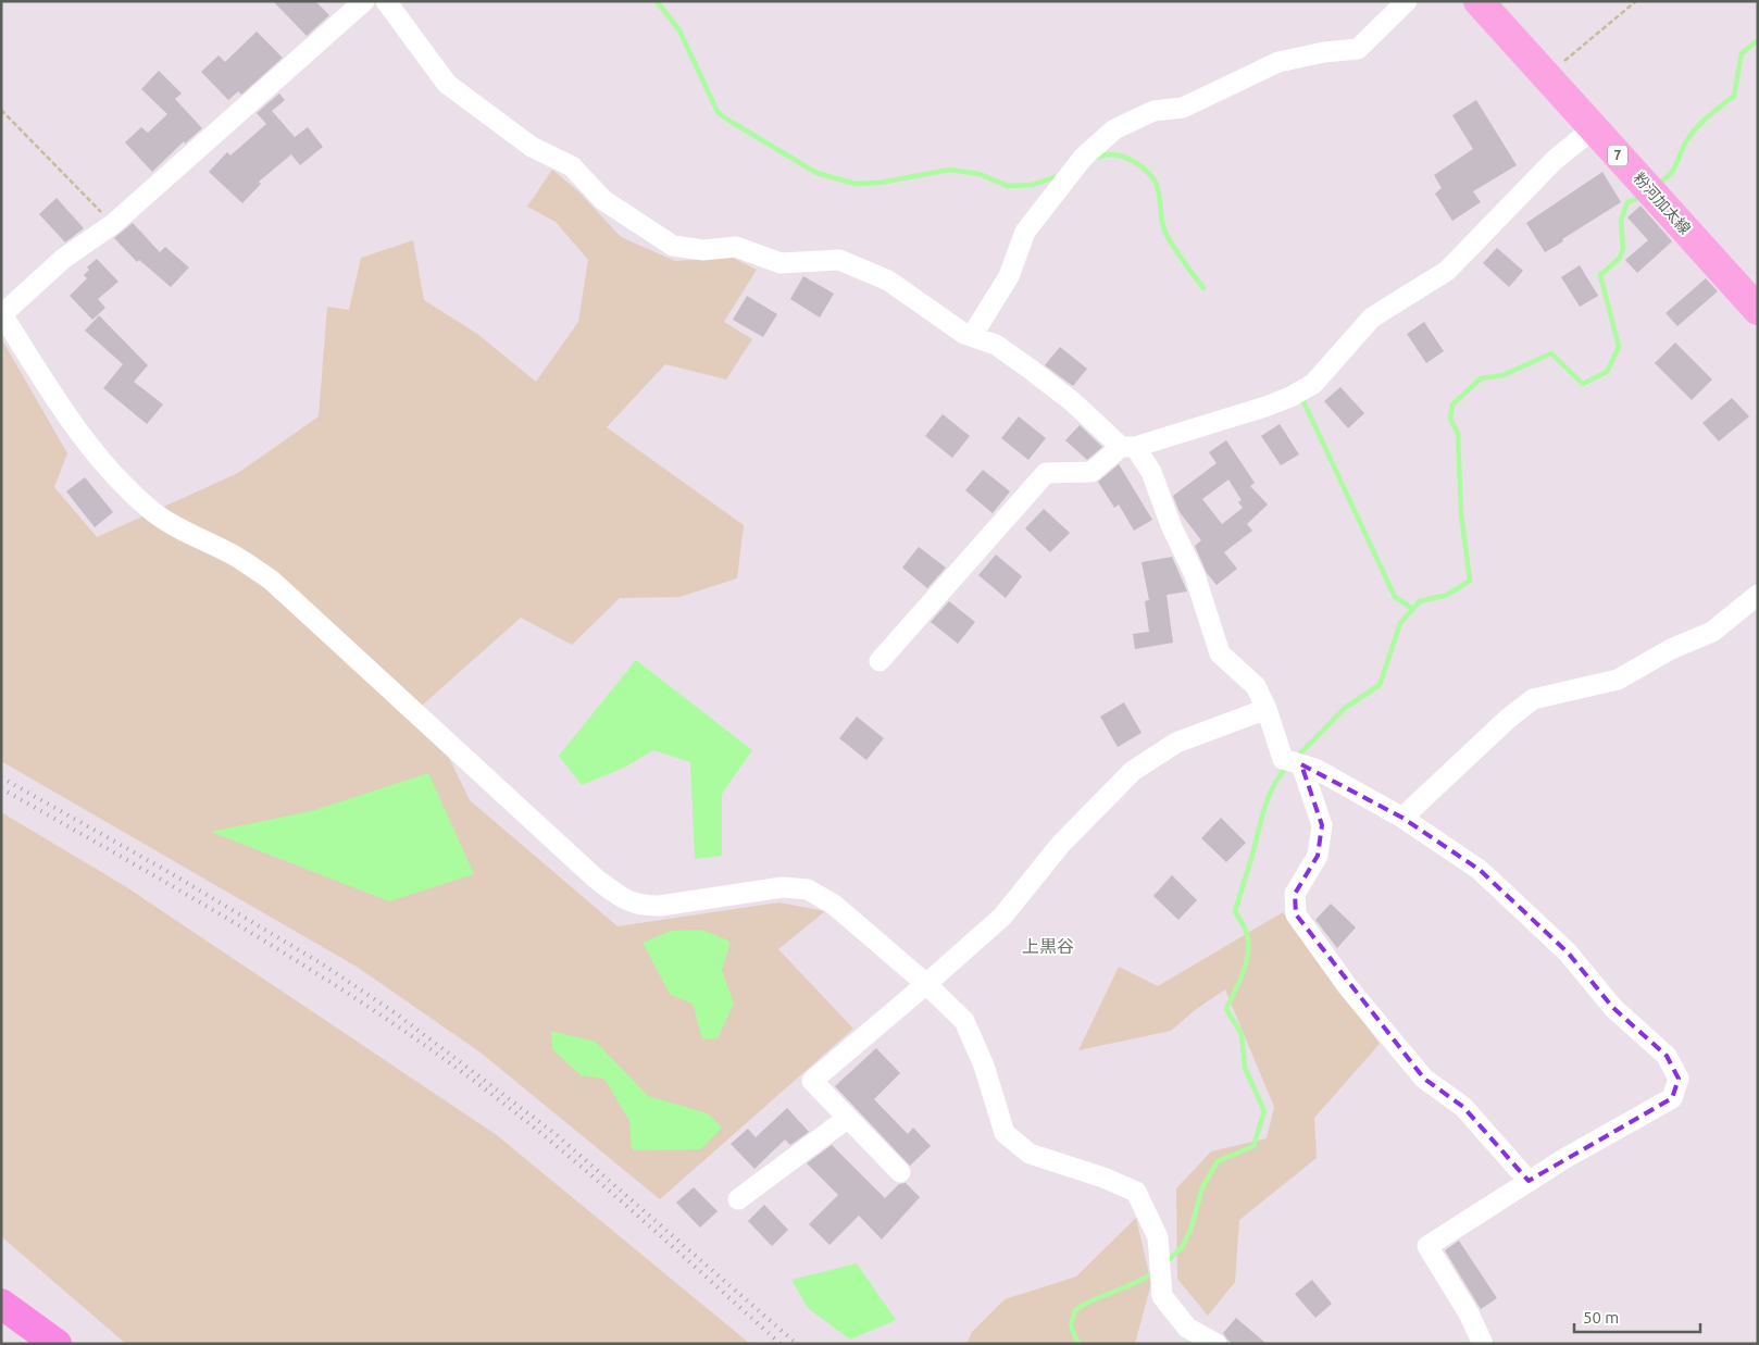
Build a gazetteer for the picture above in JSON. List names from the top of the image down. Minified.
{"streets":{"main road":["7","粉河加太線"]},"districts":["上黒谷"],"scale_bar":"50 m"}
